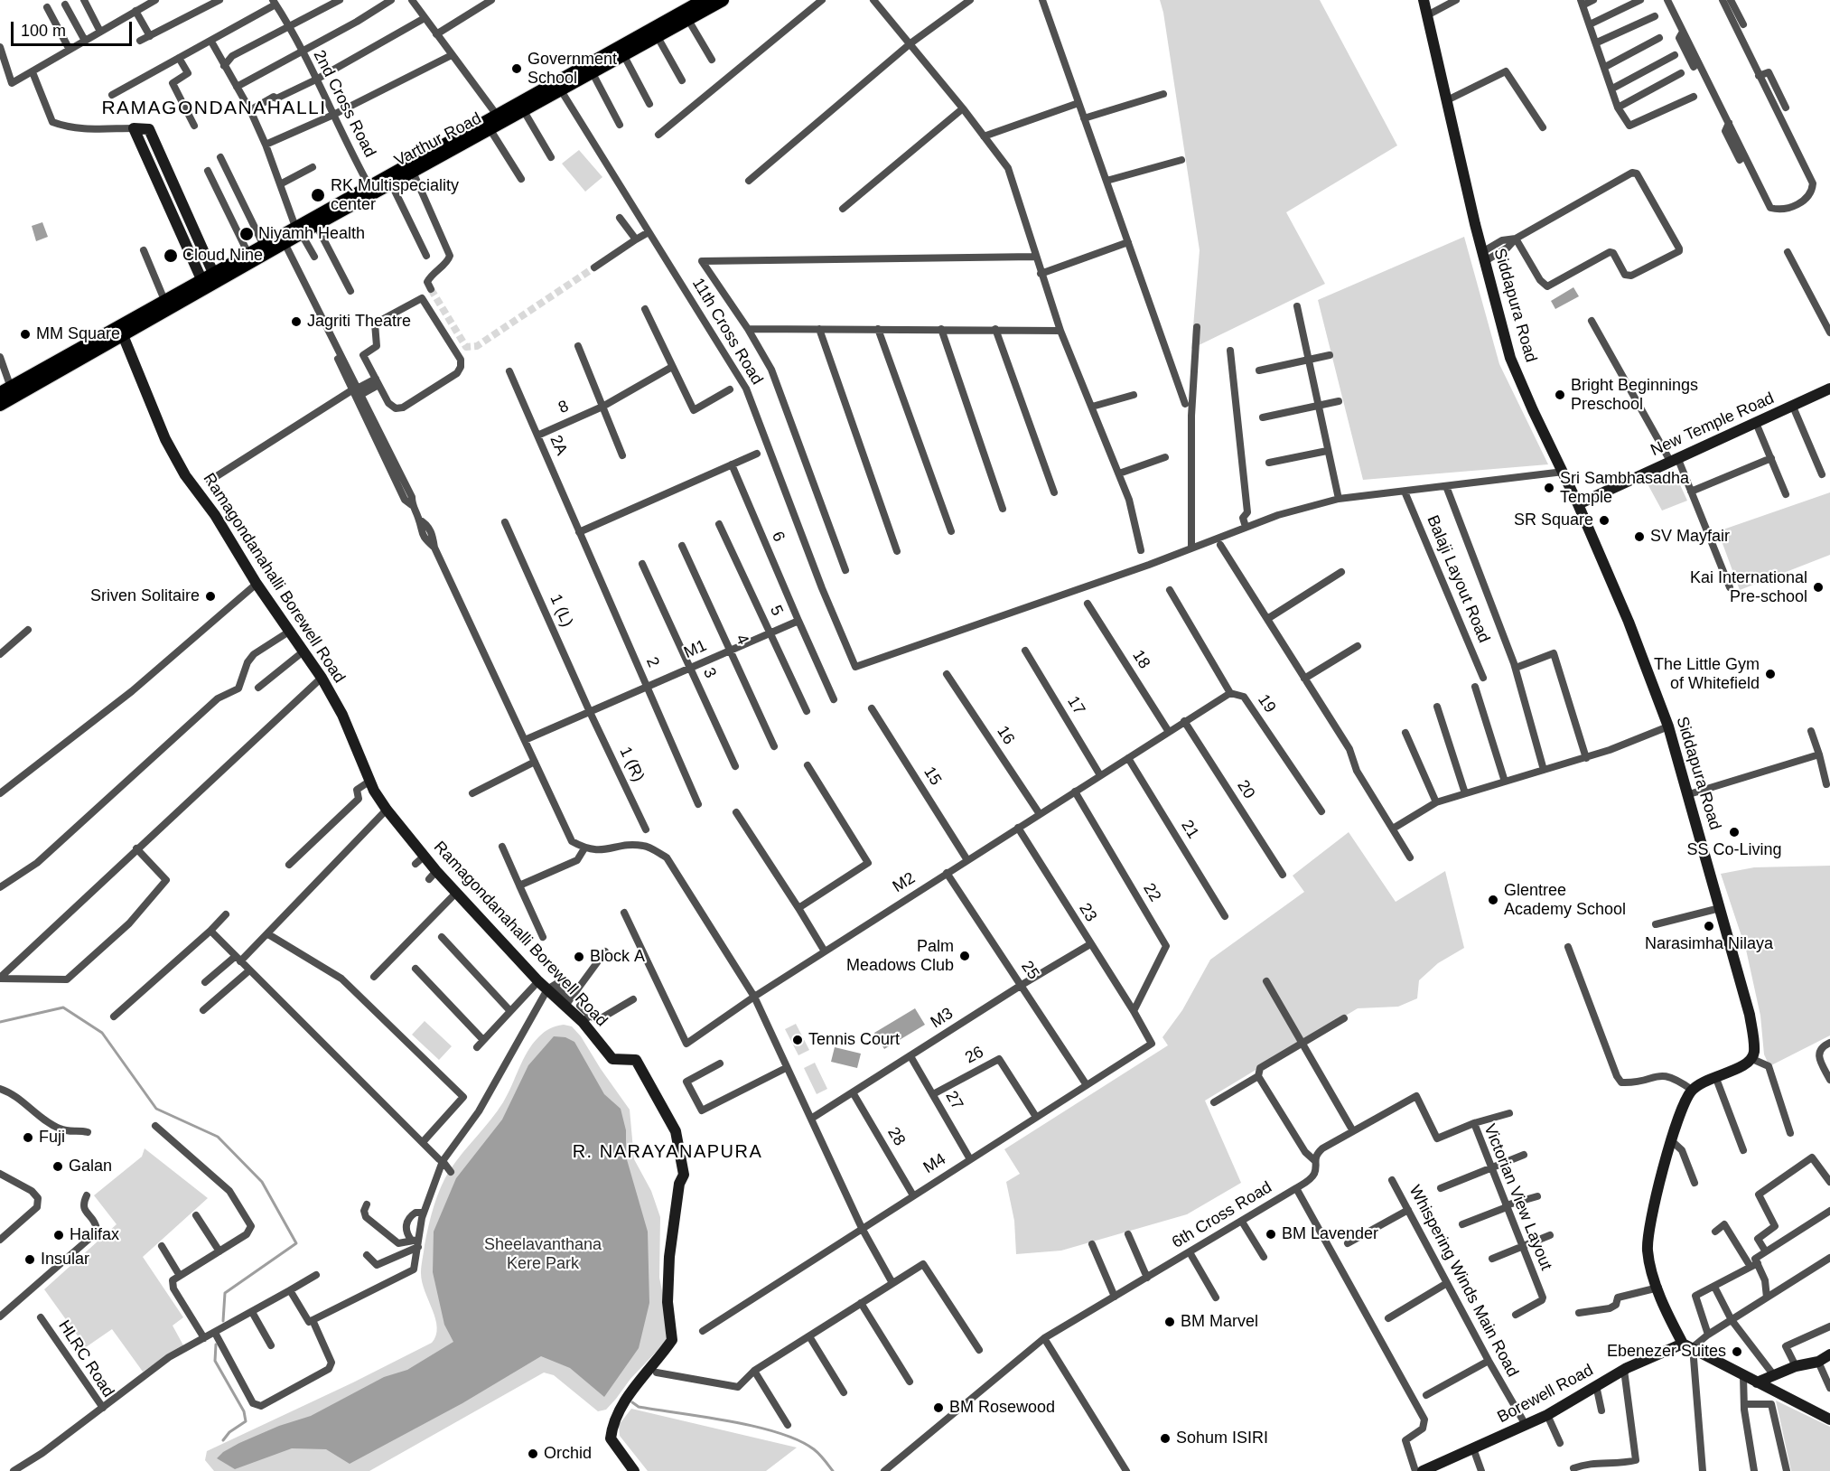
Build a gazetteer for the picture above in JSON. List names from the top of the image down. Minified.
{"streets":{"main road":["Varthur Road"],"street":["2nd Cross Road","Siddapura Road","11th Cross Road","8","New Temple Road","2A","6","Ramagondanahalli Borewell Road","Balaji Layout Road","1 (L)","5","4","M1","18","2","3","19","17","16","1 (R)","15","20","21","M2","22","23","25","M3","26","27","28","M4","Victorian View Layout","6th Cross Road","Whispering Winds Main Road","HLRC Road","Borewell Road"]},"crossings":[["2nd Cross Road","Varthur Road"],["Varthur Road","11th Cross Road"],["Varthur Road","Ramagondanahalli Borewell Road"],["Siddapura Road","New Temple Road"],["8","2A"],["2A","2"],["6","M1"],["1 (L)","M1"],["1 (L)","1 (R)"],["5","M1"],["4","M1"],["M1","2"],["M1","3"],["M1","1 (R)"],["18","M2"],["19","M2"],["17","M2"],["16","M2"],["15","M2"],["20","M2"],["21","M2"],["M2","22"],["M2","23"],["M2","25"],["22","23"],["22","M4"],["23","M3"],["23","M4"],["25","M3"],["25","M4"],["M3","27"],["M3","28"],["26","27"],["26","M4"],["27","M4"],["28","M4"],["Victorian View Layout","6th Cross Road"],["Whispering Winds Main Road","Borewell Road"]],"districts":["RAMAGONDANAHALLI","R. NARAYANAPURA"],"parks":["Sheelavanthana Kere Park"],"places":["Government School","RK Multispeciality center","Niyamh Health","Cloud Nine","Jagriti Theatre","MM Square","Bright Beginnings Preschool","Sri Sambhasadha Temple","SR Square","SV Mayfair","Kai International Pre-school","Sriven Solitaire","The Little Gym of Whitefield","SS Co-Living","Glentree Academy School","Narasimha Nilaya","Palm Meadows Club","Block A","Tennis Court","Fuji","Galan","BM Lavender","Halifax","Insular","BM Marvel","Ebenezer Suites","BM Rosewood","Sohum ISIRI","Orchid"],"scale_bar":"100 m"}
